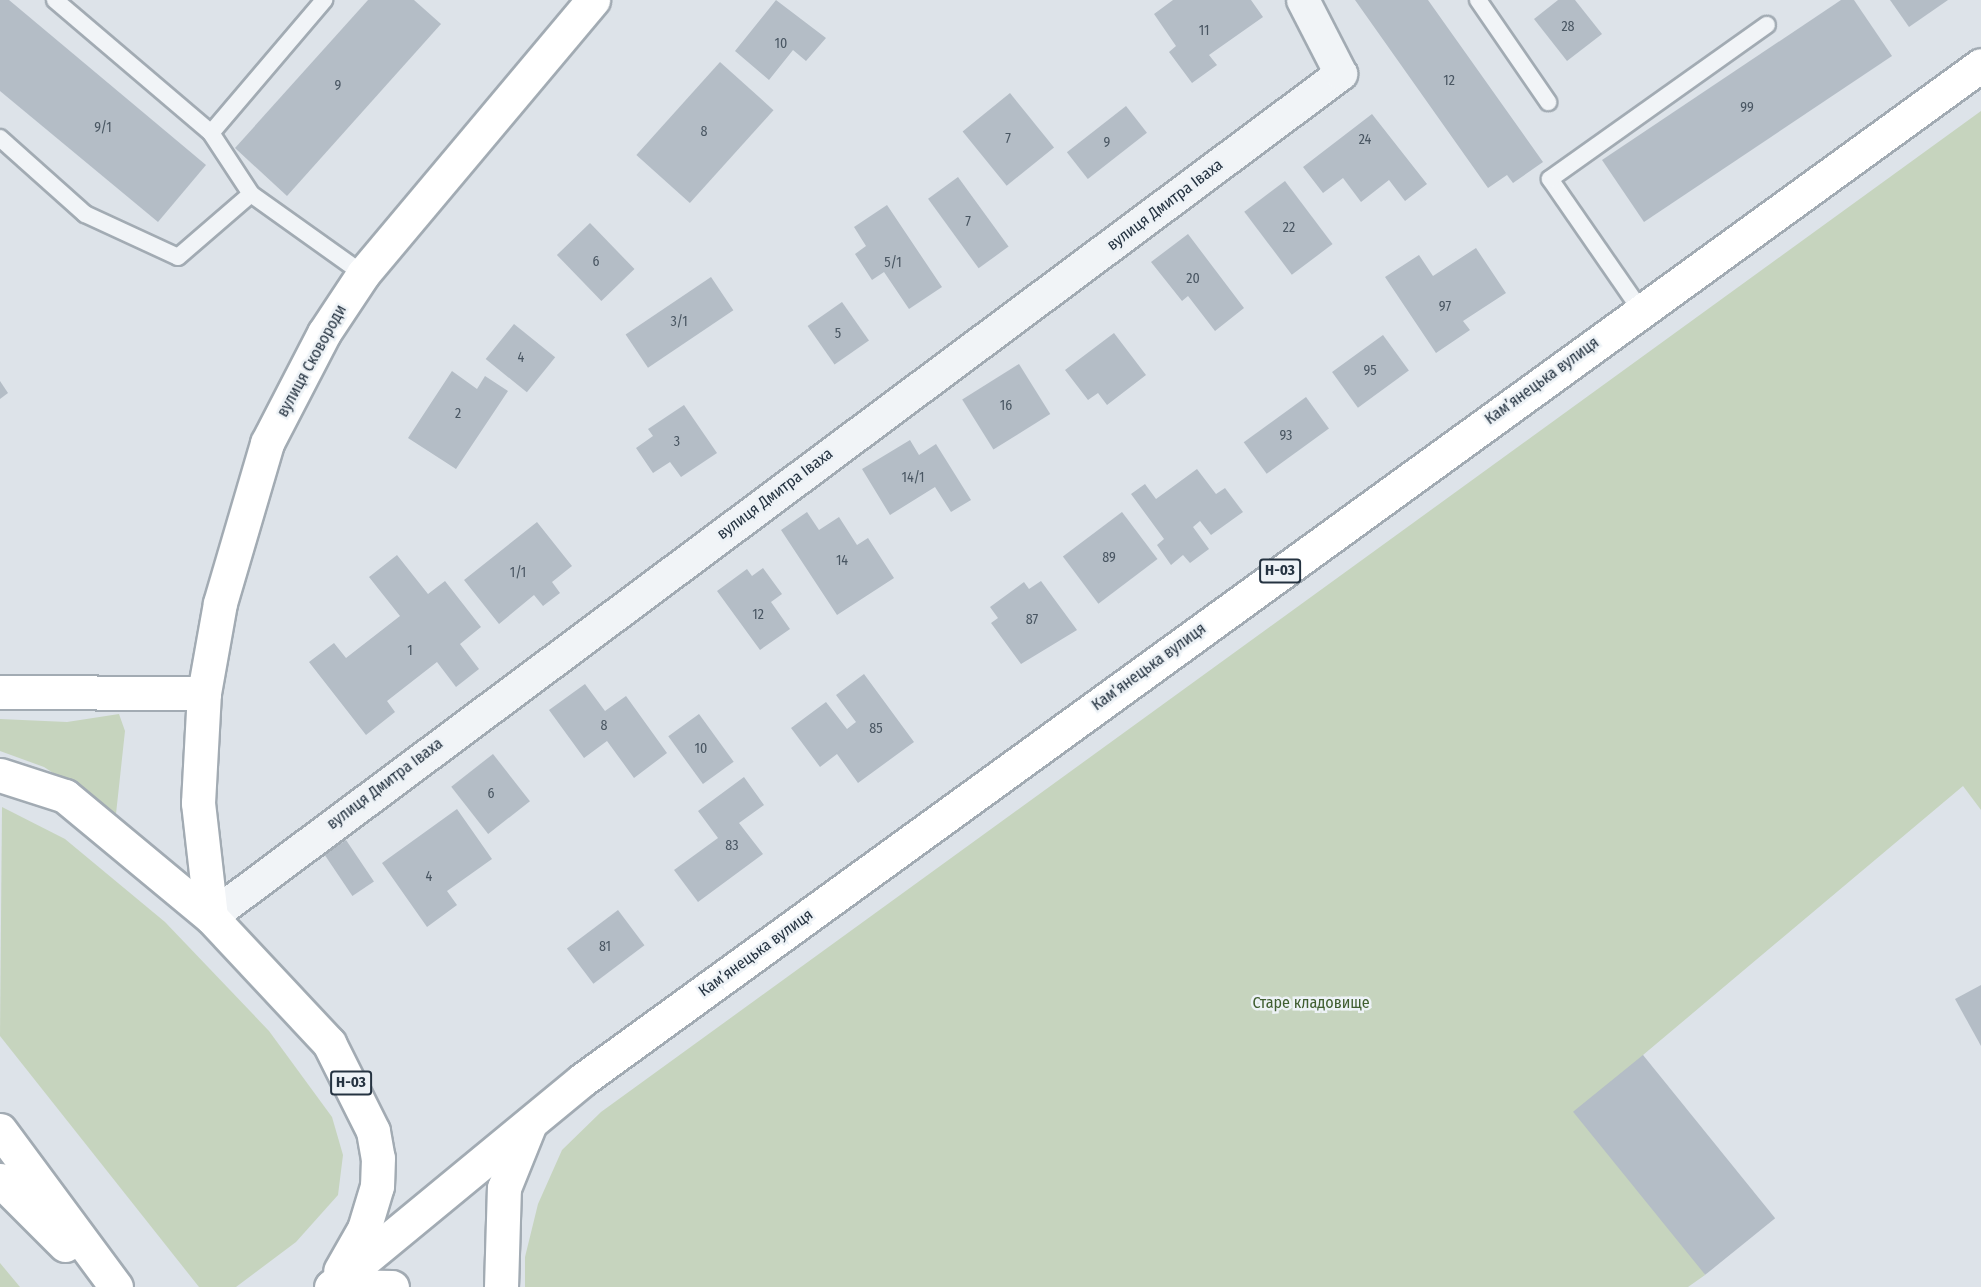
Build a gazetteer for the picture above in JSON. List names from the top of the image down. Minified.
{"streets":{"main road":["вулиця Сковороди","Камʼянецька вулиця","Н-03"],"street":["вулиця Дмитра Іваха"]},"crossings":[["вулиця Дмитра Іваха","вулиця Сковороди"],["вулиця Дмитра Іваха","Н-03"],["вулиця Сковороди","Н-03"],["Камʼянецька вулиця","Н-03"]],"parks":["Старе кладовище"],"house_numbers":["28","11","10","12","9","99","9/1","8","7","24","9","7","22","6","5/1","20","97","3/1","5","4","95","16","2","93","3","14/1","89","14","1/1","12","87","1","8","85","10","6","83","4","81"]}
